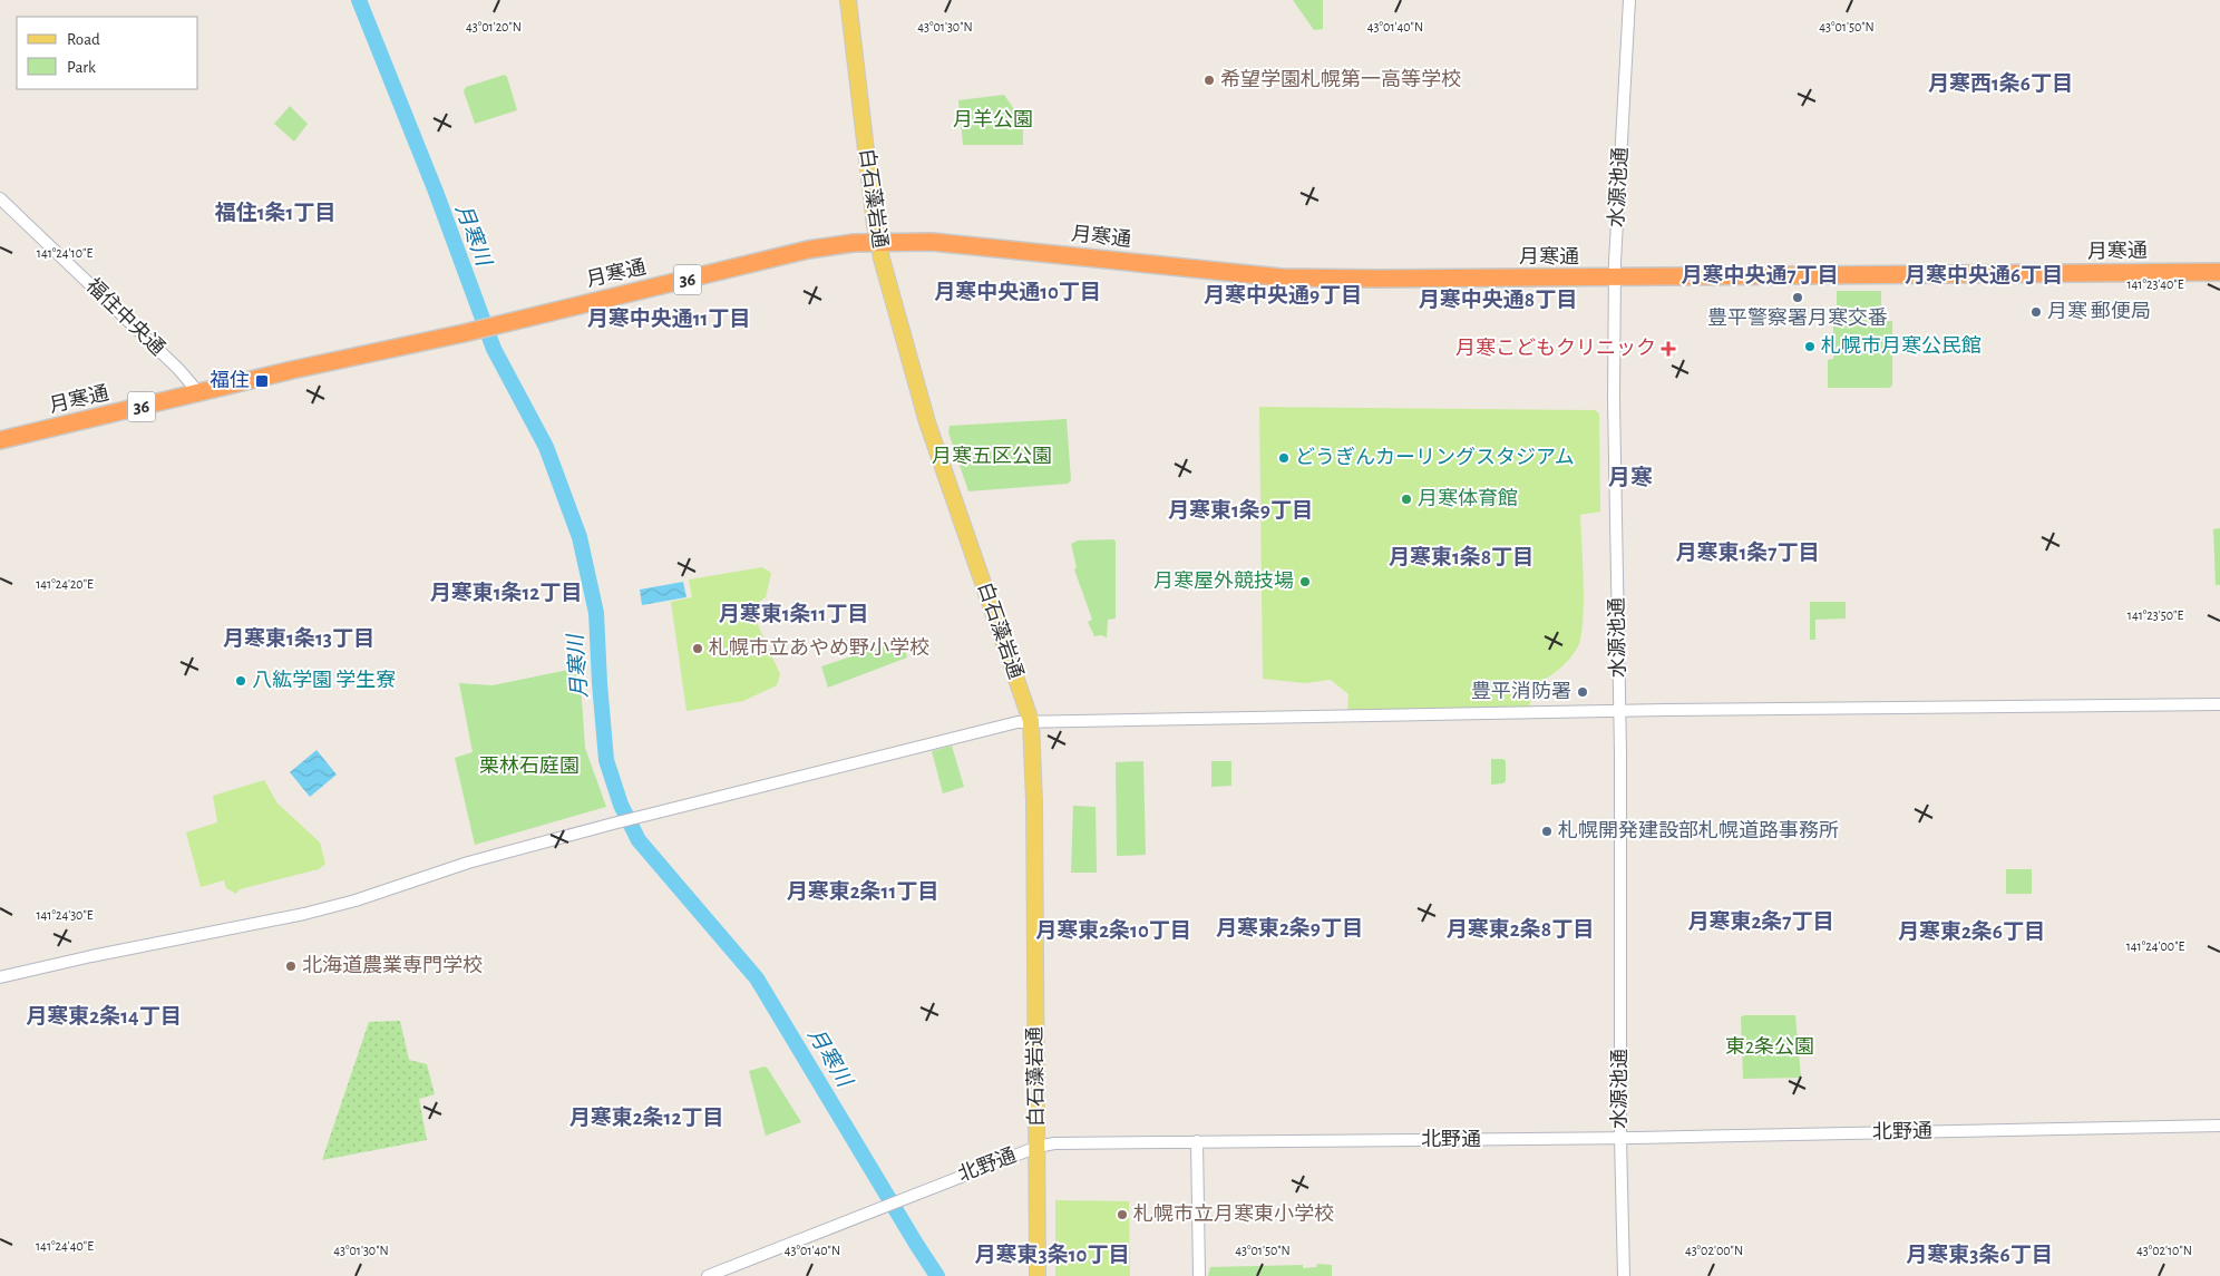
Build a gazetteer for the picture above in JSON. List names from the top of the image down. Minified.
{"streets":{"highway":["月寒通","36"],"main road":["白石藻岩通"],"street":["水源池通","福住中央通","北野通"]},"crossings":[["水源池通","月寒通"],["水源池通","北野通"],["白石藻岩通","月寒通"],["白石藻岩通","北野通"],["月寒通","福住中央通"]],"districts":["月寒西1条6丁目","福住1条1丁目","月寒中央通7丁目","月寒中央通6丁目","月寒中央通10丁目","月寒中央通9丁目","月寒中央通8丁目","月寒中央通11丁目","月寒","月寒東1条9丁目","月寒東1条7丁目","月寒東1条8丁目","月寒東1条12丁目","月寒東1条11丁目","月寒東1条13丁目","月寒東2条11丁目","月寒東2条7丁目","月寒東2条9丁目","月寒東2条8丁目","月寒東2条10丁目","月寒東2条6丁目","月寒東2条14丁目","月寒東2条12丁目","月寒東3条10丁目","月寒東3条6丁目"],"water":["月寒川"],"parks":["月羊公園","月寒五区公園","栗林石庭園","東2条公園"],"places":{"other":["希望学園札幌第一高等学校","豊平警察署月寒交番","月寒 郵便局","札幌市月寒公民館","どうぎんカーリングスタジアム","月寒体育館","月寒屋外競技場","札幌市立あやめ野小学校","八紘学園 学生寮","豊平消防署","札幌開発建設部札幌道路事務所","北海道農業専門学校","札幌市立月寒東小学校"],"health":["月寒こどもクリニック"],"transit":["福住"]},"legend":["Road","Park"],"coordinates":["43°01'20\"N","43°01'30\"N","43°01'40\"N","43°01'50\"N","141°24'10\"E","141°23'40\"E","141°24'20\"E","141°23'50\"E","141°24'30\"E","141°24'00\"E","141°24'40\"E","43°02'00\"N","43°02'10\"N"]}
